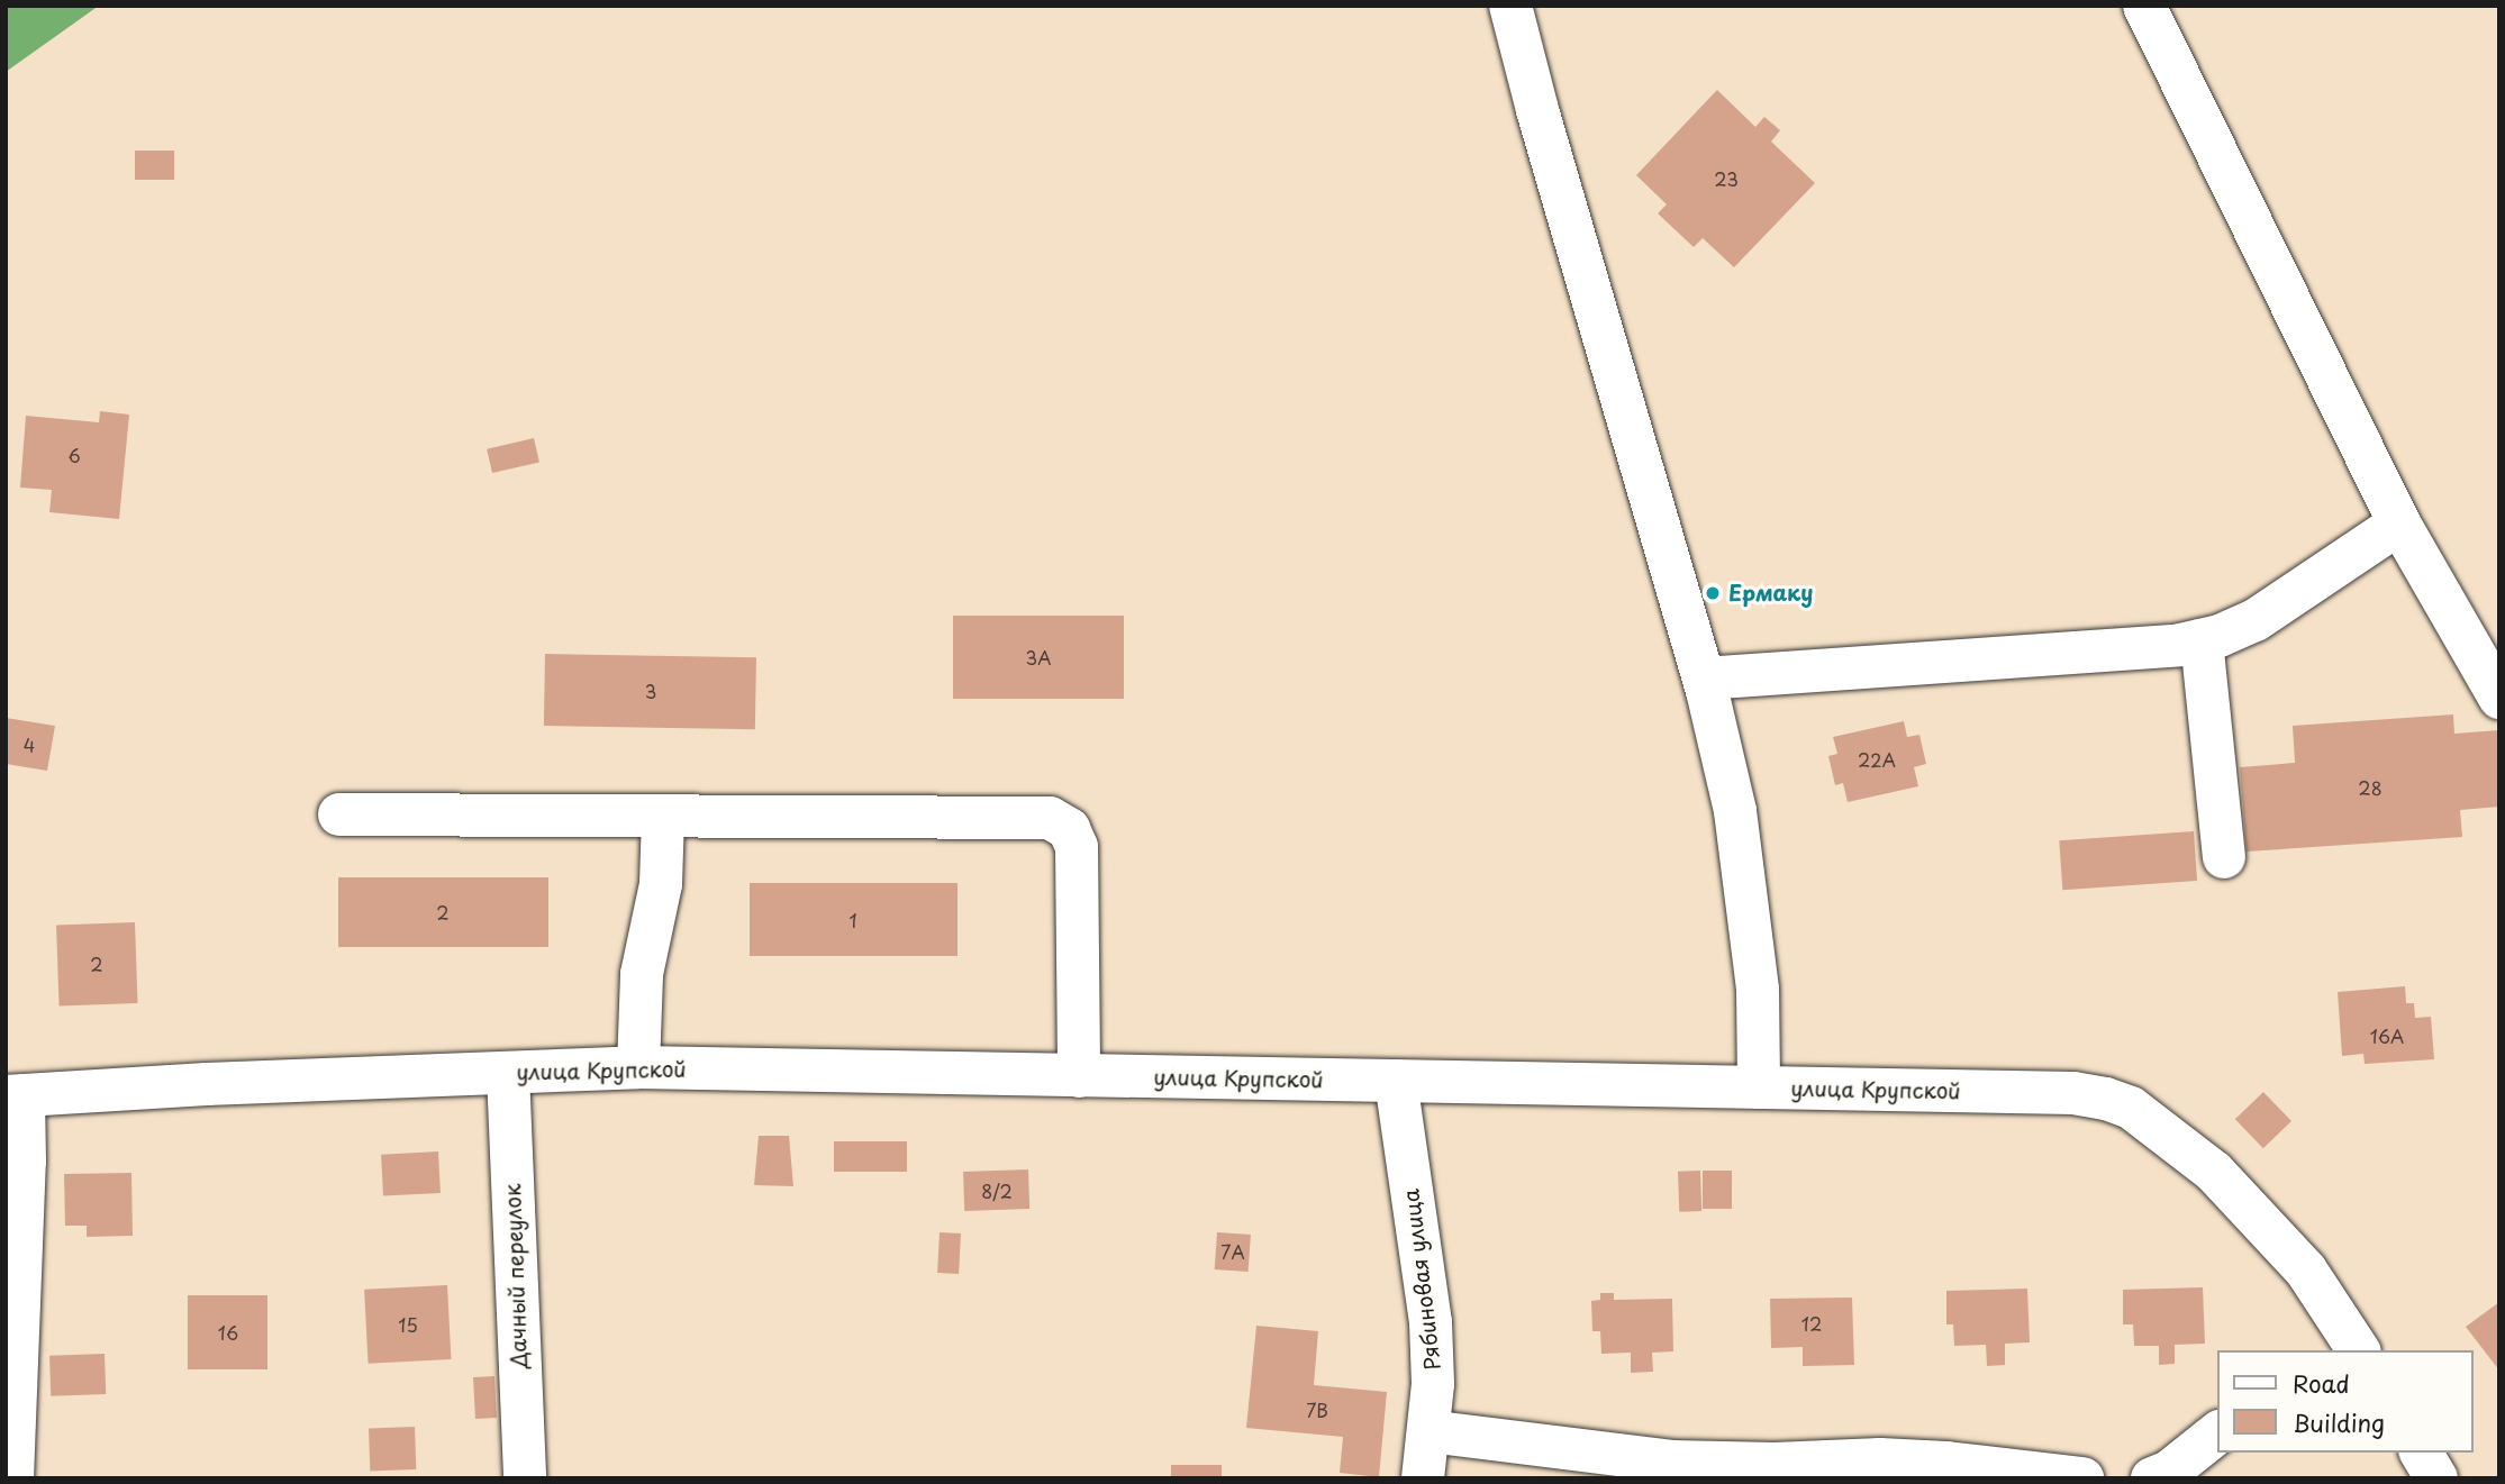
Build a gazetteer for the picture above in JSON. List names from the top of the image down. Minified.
{"streets":{"street":["улица Крупской","Дачный переулок","Рябиновая улица"]},"crossings":[["улица Крупской","Дачный переулок"],["улица Крупской","Рябиновая улица"]],"places":["Ермаку"],"house_numbers":["23","6","3А","3","4","22А","28","2","1","2","16А","8/2","7А","12","15","16","7В"],"legend":["Road","Building"]}
